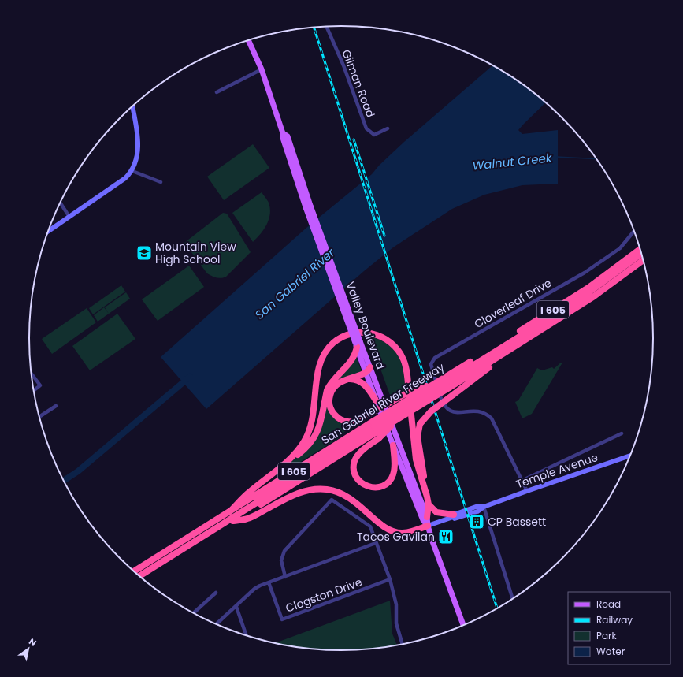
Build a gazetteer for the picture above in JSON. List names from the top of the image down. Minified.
{"streets":{"highway":["I 605","San Gabriel River Freeway"],"main road":["Valley Boulevard","Temple Avenue"],"street":["Gilman Road","Cloverleaf Drive","Clogston Drive"]},"crossings":[["Valley Boulevard","Temple Avenue"]],"water":["Walnut Creek","San Gabriel River"],"places":{"school or university":["Mountain View High School"],"building":["CP Bassett"],"restaurant":["Tacos Gavilan"]},"legend":["Road","Railway","Park","Water"],"north":"top right"}
